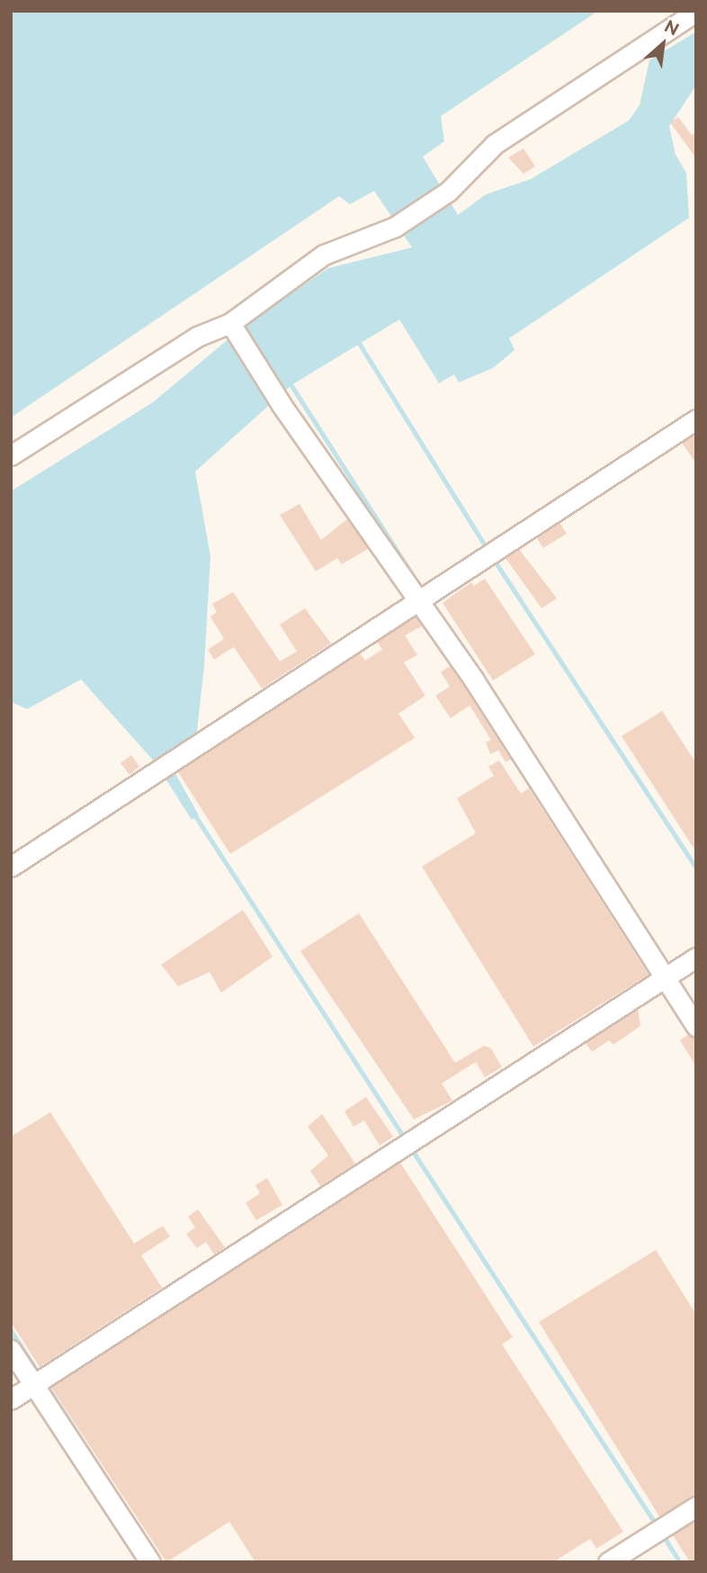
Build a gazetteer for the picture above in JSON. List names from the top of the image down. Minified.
{"north":"top right"}
